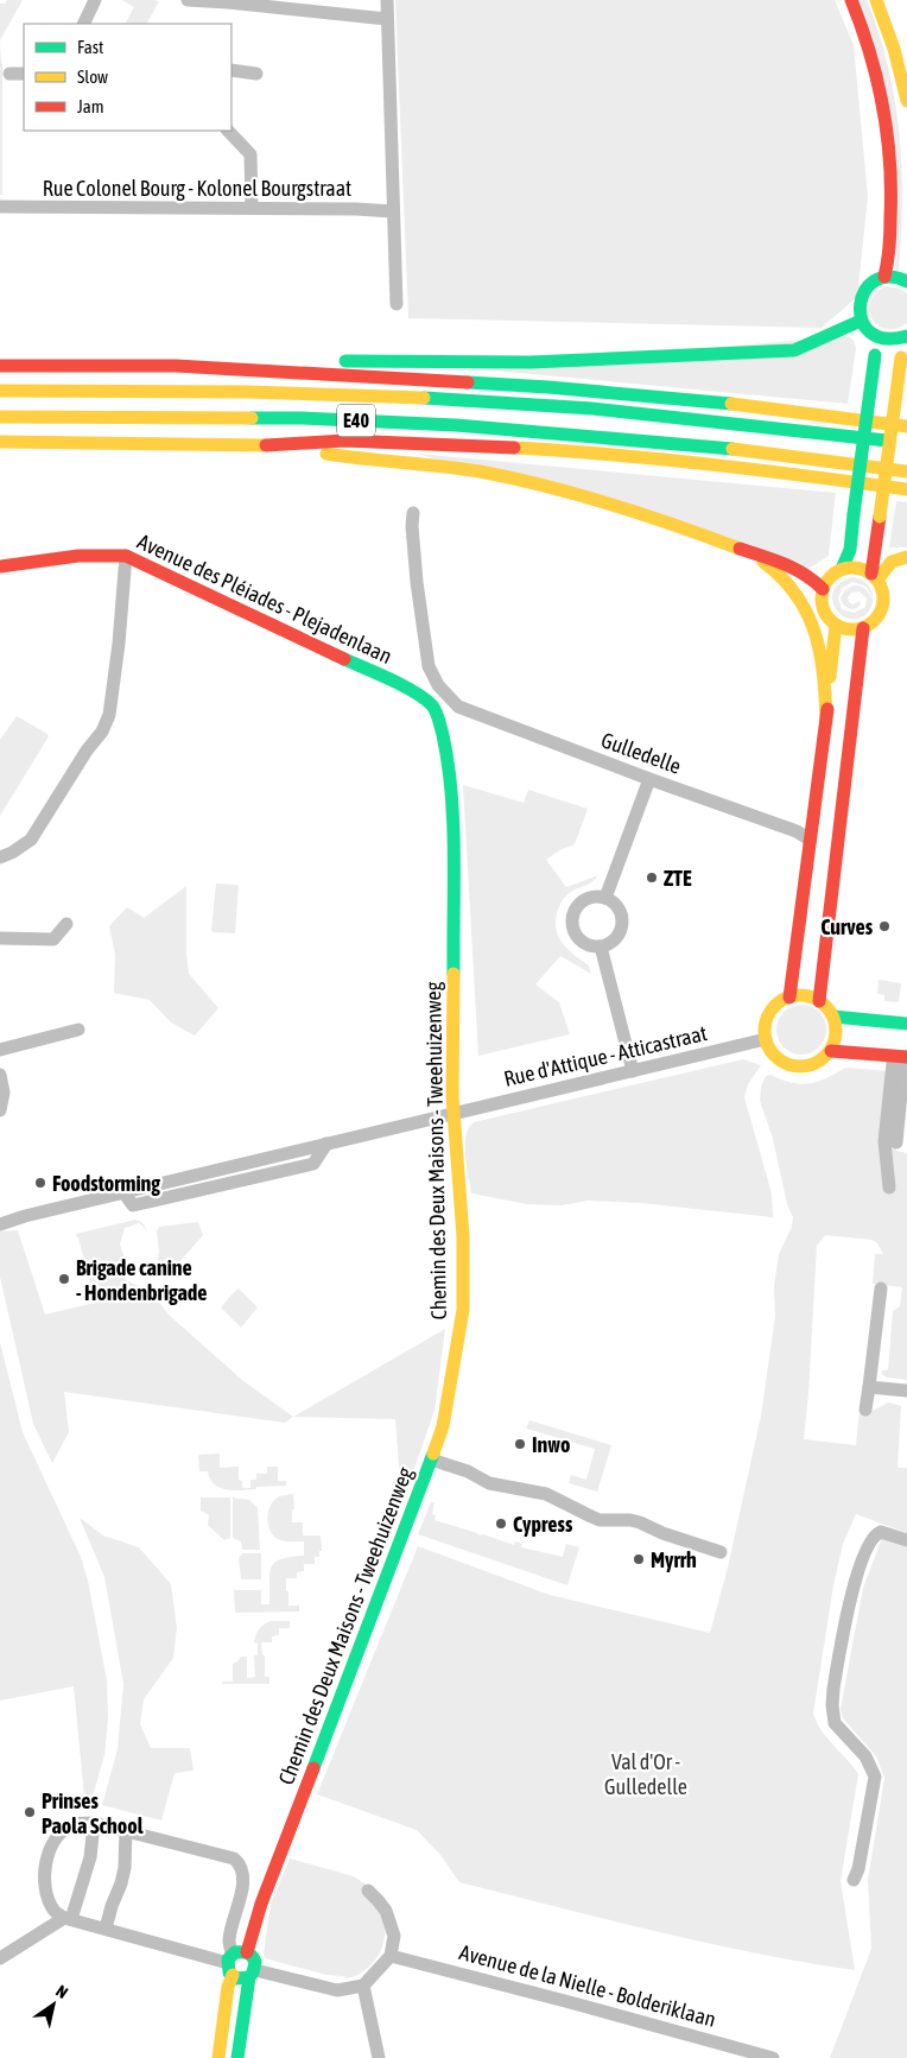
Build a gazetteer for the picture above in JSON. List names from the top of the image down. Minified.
{"streets":{"main road":["E40","Avenue des Pléiades - Plejadenlaan","Chemin des Deux Maisons - Tweehuizenweg"],"street":["Rue Colonel Bourg - Kolonel Bourgstraat","Gulledelle","Rue d'Attique - Atticastraat","Avenue de la Nielle - Bolderiklaan"]},"crossings":[["Avenue des Pléiades - Plejadenlaan","Chemin des Deux Maisons - Tweehuizenweg"],["Rue d'Attique - Atticastraat","Chemin des Deux Maisons - Tweehuizenweg"]],"parks":["Val d'Or - Gulledelle"],"places":["ZTE","Curves","Foodstorming","Brigade canine - Hondenbrigade","Inwo","Cypress","Myrrh","Prinses Paola School"],"legend":["Fast","Slow","Jam"],"north":"top right"}
